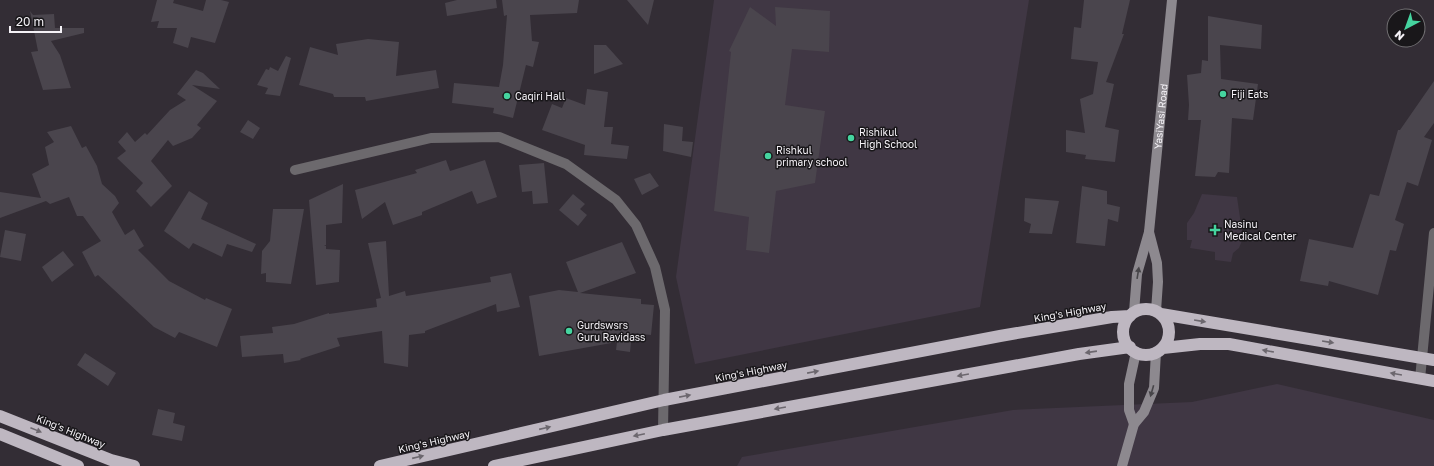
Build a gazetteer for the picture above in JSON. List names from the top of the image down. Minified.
{"streets":{"highway":["King's Highway"],"main road":["YasiYasi Road"]},"crossings":[["YasiYasi Road","King's Highway"]],"places":{"other":["Fiji Eats","Caqiri Hall","Rishikul High School","Rishkul primary school","Gurdswsrs Guru Ravidass"],"health":["Nasinu Medical Center"]},"scale_bar":"20 m","north":"bottom left"}
